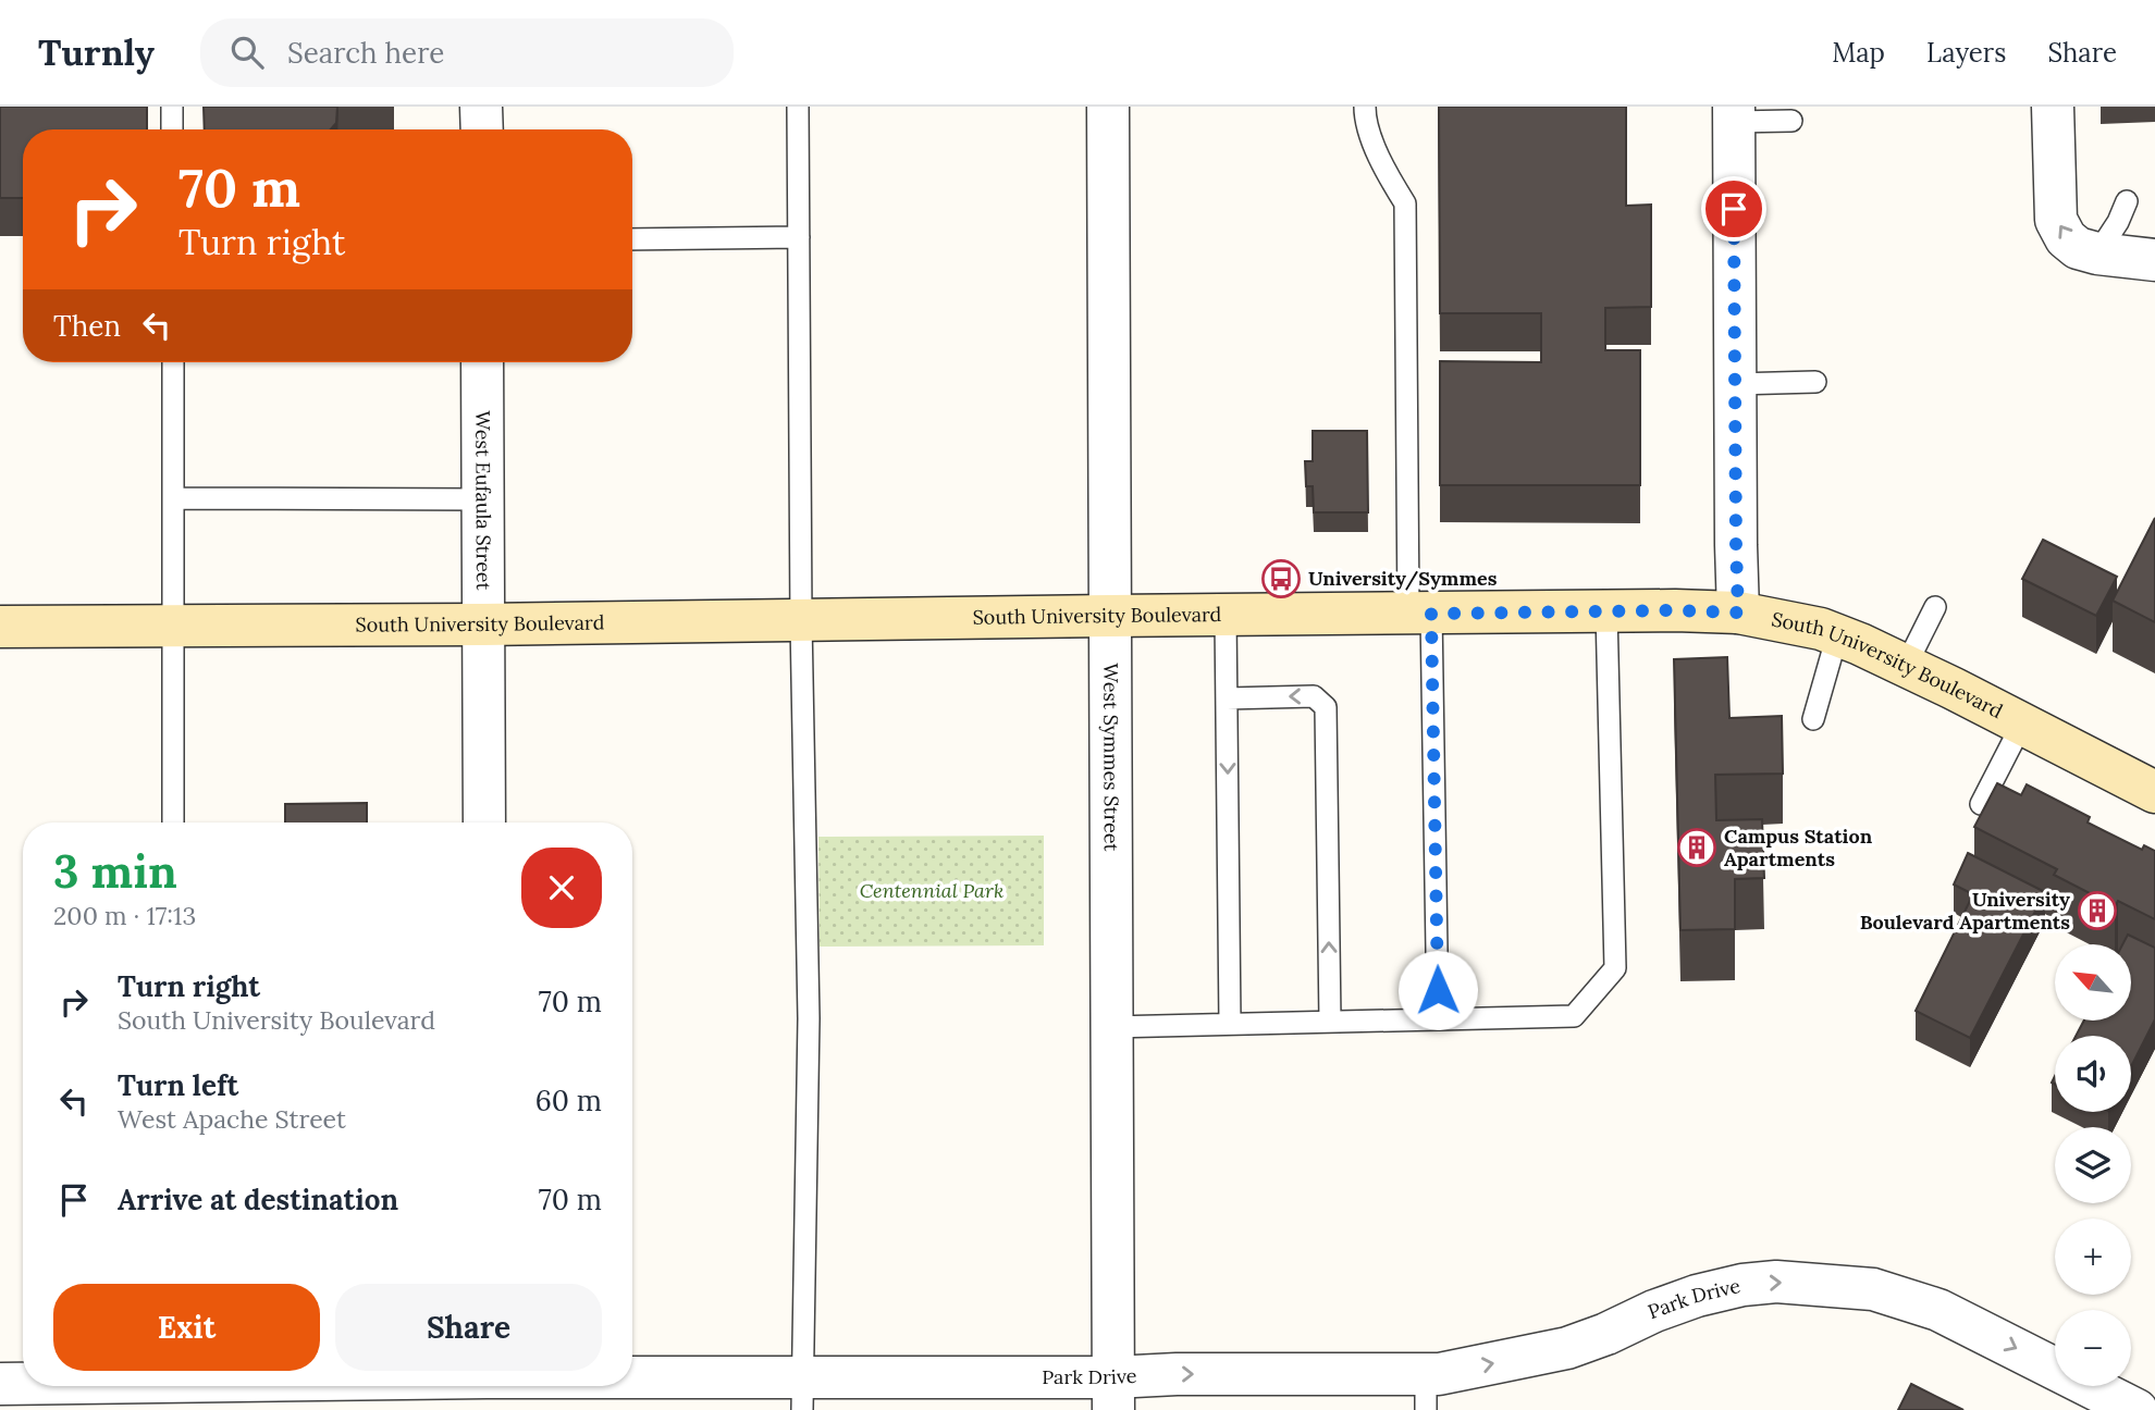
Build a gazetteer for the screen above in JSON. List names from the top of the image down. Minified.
{"streets":{"street":["West Eufaula Street","South University Boulevard","West Symmes Street","Park Drive"]},"crossings":[["West Eufaula Street","South University Boulevard"],["South University Boulevard","West Symmes Street"],["West Symmes Street","Park Drive"]],"one_way":["Park Drive"],"parks":["Centennial Park"],"places":{"bus stop":["University/Symmes"],"building":["Campus Station Apartments","University Boulevard Apartments"]},"north":"top left","page":{"header":"Turnly","search":"Search here","nav":["Map","Layers","Share"],"turn":["70 m","Turn right"],"then":"Then","heading":["3 min","200 m · 17:13"],"map_buttons":["+","−"],"list":[{"name":"Turn right","note":"South University Boulevard","value":"70 m"},{"name":"Turn left","note":"West Apache Street","value":"60 m"},{"name":"Arrive at destination","value":"70 m"}],"buttons":["Exit","Share"]}}
